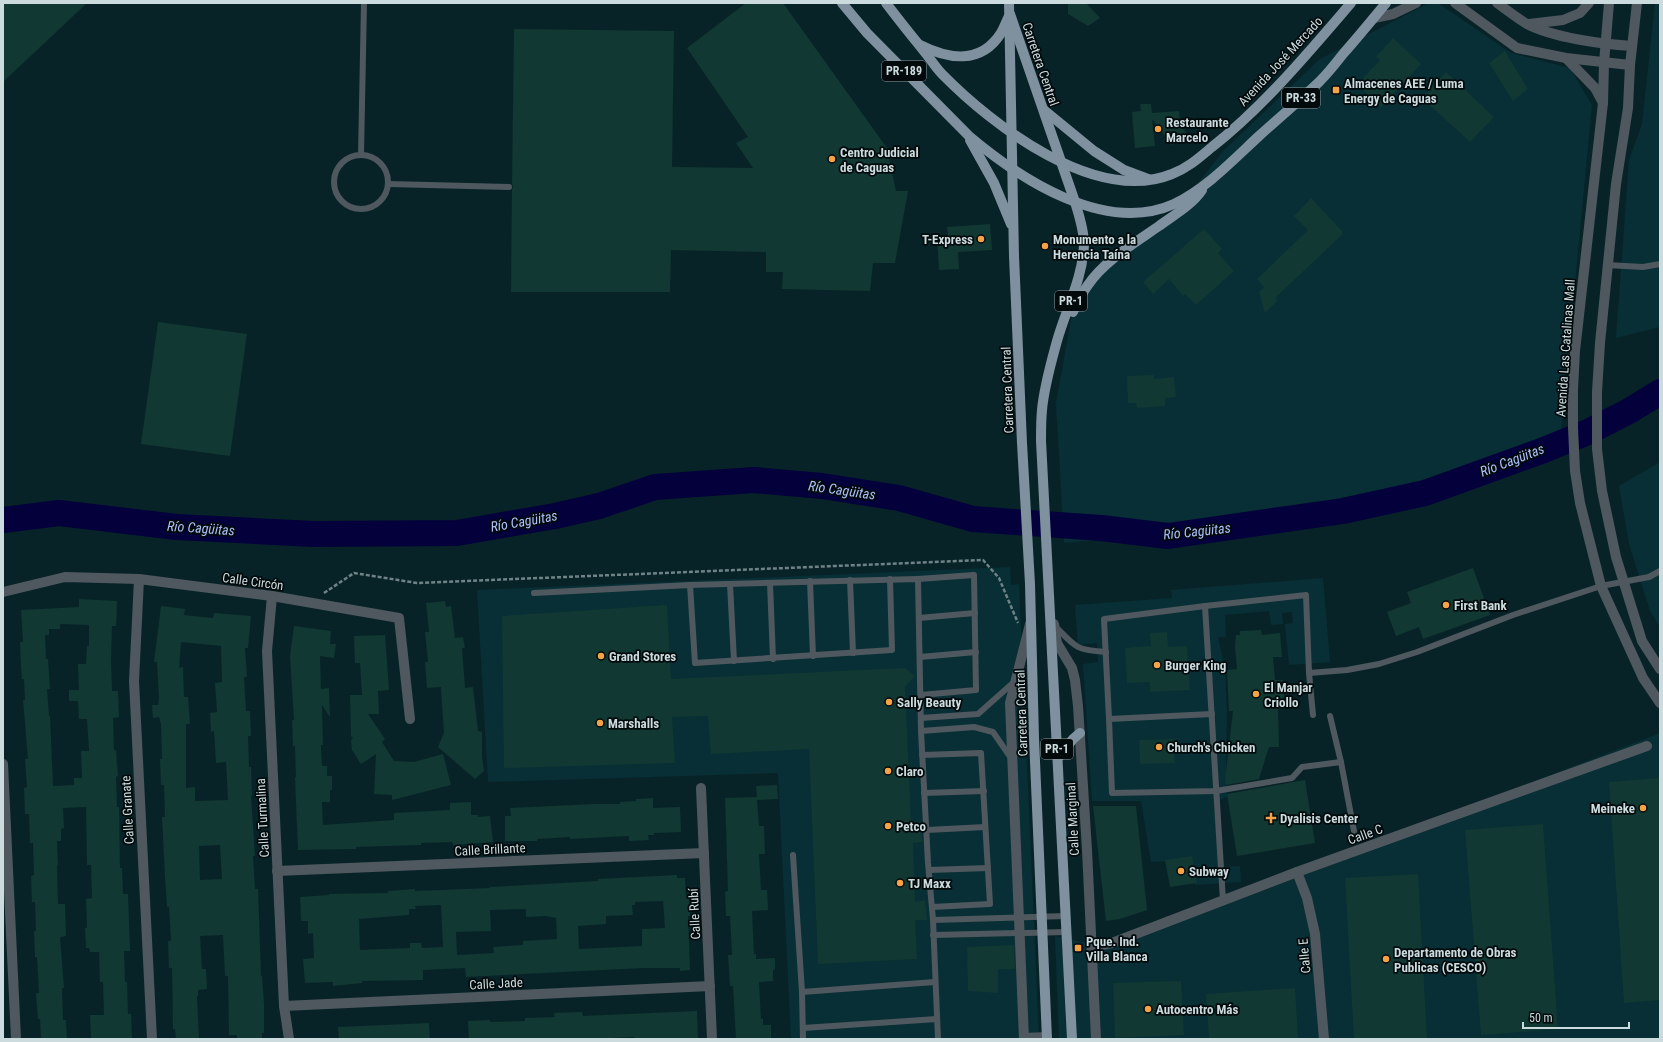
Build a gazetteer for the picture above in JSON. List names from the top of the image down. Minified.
{"streets":{"main road":["Avenida José Mercado","Carretera Central","PR-189","PR-33","PR-1"],"street":["Avenida Las Catalinas Mall","Calle Circón","Calle Granate","Calle Turmalina","Calle Marginal","Calle C","Calle Brillante","Calle Rubí","Calle E","Calle Jade"]},"crossings":[["Avenida José Mercado","Carretera Central"],["Avenida José Mercado","PR-189"],["Carretera Central","PR-189"],["Carretera Central","PR-33"],["Carretera Central","PR-1"],["Carretera Central","Calle Marginal"],["PR-189","PR-33"],["Calle Circón","Calle Granate"],["Calle Circón","Calle Turmalina"],["Calle Turmalina","Calle Brillante"],["Calle Turmalina","Calle Jade"],["Calle Marginal","Calle C"],["Calle C","Calle E"],["Calle Brillante","Calle Rubí"],["Calle Rubí","Calle Jade"]],"water":["Río Cagüitas"],"places":{"transit":["Almacenes AEE / Luma Energy de Caguas","Pque. Ind. Villa Blanca"],"other":["Restaurante Marcelo","Centro Judicial de Caguas","T-Express","Monumento a la Herencia Taína","First Bank","Grand Stores","Burger King","El Manjar Criollo","Sally Beauty","Marshalls","Church's Chicken","Claro","Meineke","Petco","Subway","TJ Maxx","Departamento de Obras Publicas (CESCO)","Autocentro Más"],"health":["Dyalisis Center"]},"scale_bar":"50 m"}
